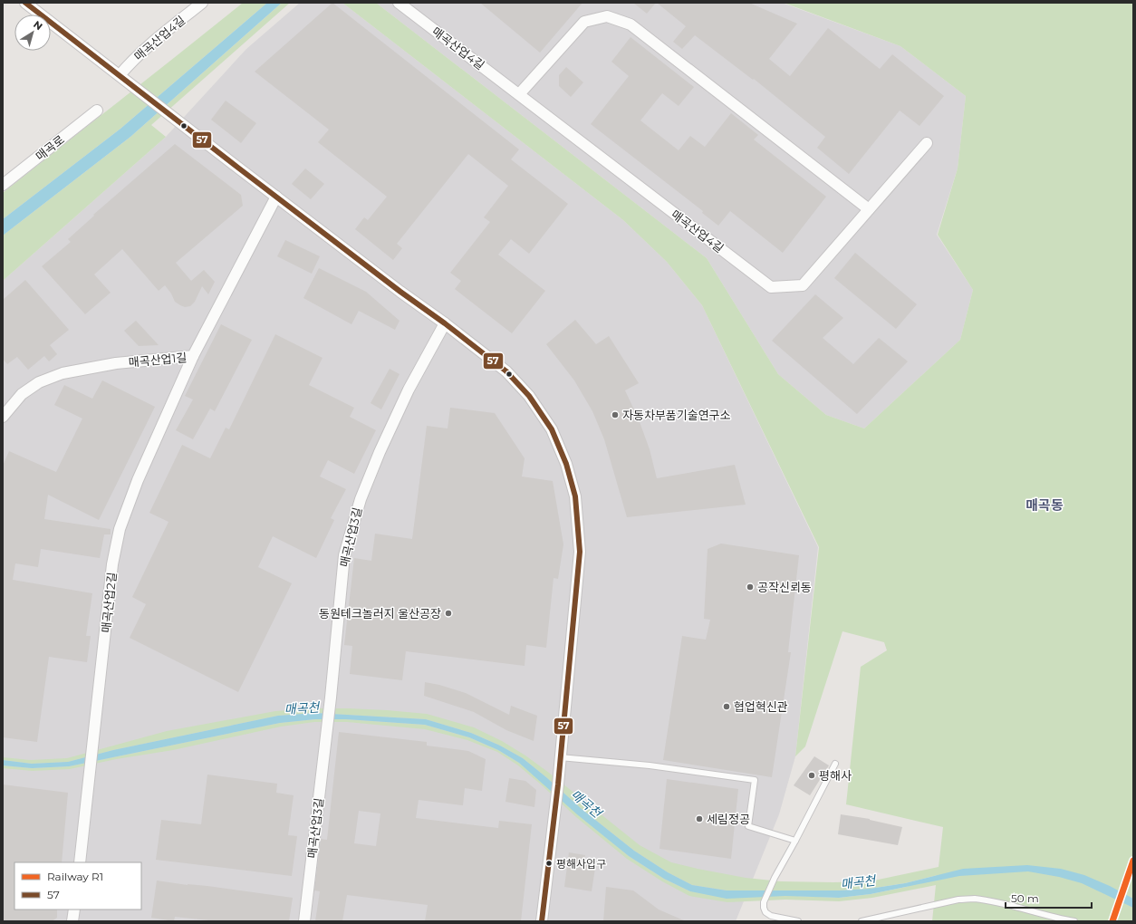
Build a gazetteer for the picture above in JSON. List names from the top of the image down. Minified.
{"streets":{"street":["매곡산업4길","매곡로","매곡산업1길","매곡산업3길","매곡산업2길"]},"crossings":[["매곡산업1길","매곡산업2길"]],"districts":["매곡동"],"water":["매곡천"],"places":["자동차부품기술연구소","공작신뢰동","동원테크놀러지 울산공장","협업혁신관","평해사","세림정공","평해사입구"],"lines":["transit line 57","rail line R1"],"legend":["Railway R1","57"],"scale_bar":"50 m","north":"top right"}
